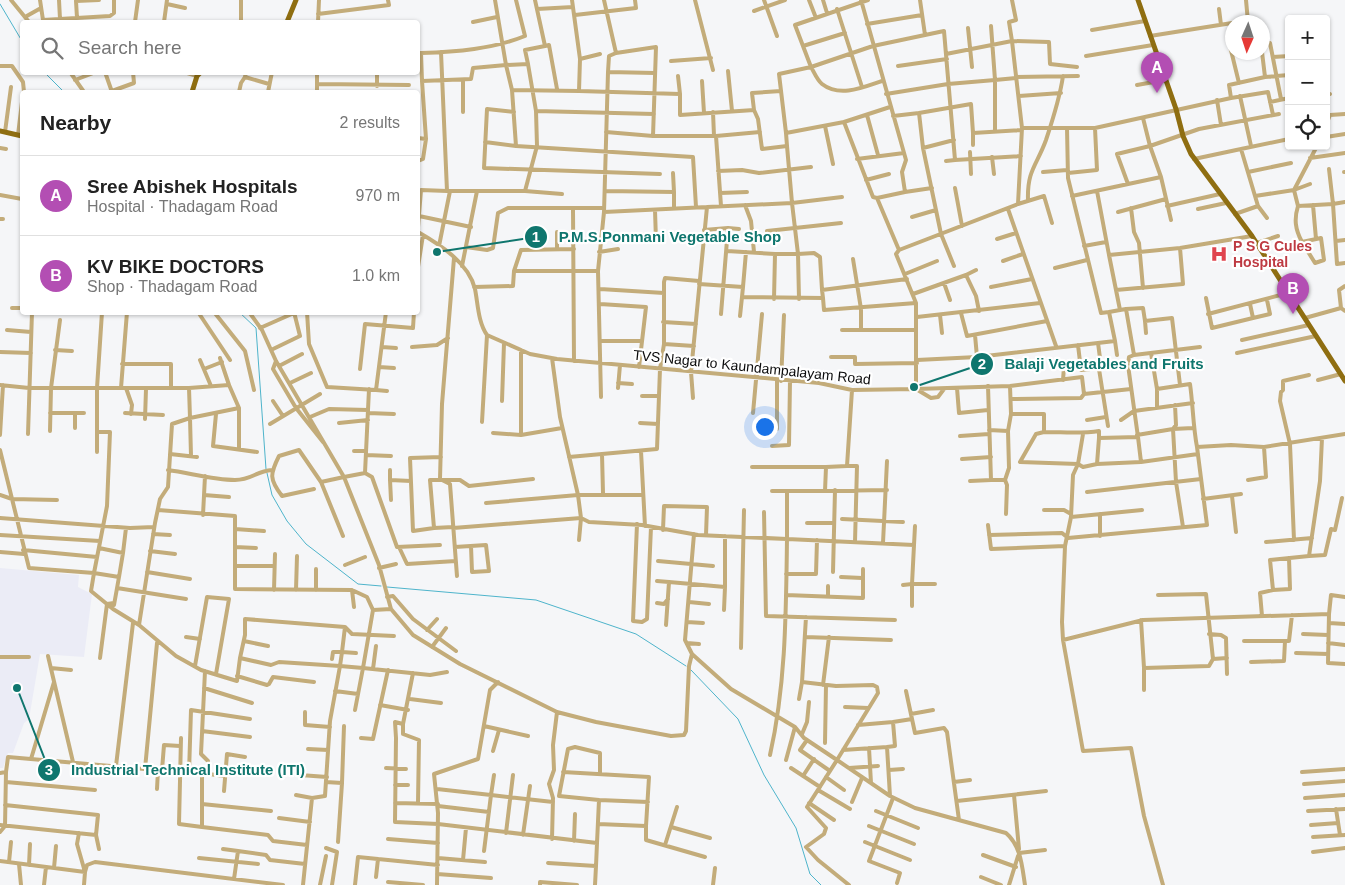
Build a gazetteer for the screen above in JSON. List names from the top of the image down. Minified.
{"streets":{"street":["TVS Nagar to Kaundampalayam Road"]},"places":{"other":["P.M.S.Ponmani Vegetable Shop","Balaji Vegetables and Fruits","Industrial Technical Institute (ITI)"],"hospital":["P S G Cules Hospital"]},"north":"bottom","page":{"map_buttons":["+","−"],"search":"Search here","pins":["A","B"],"heading":["Nearby","2 results"],"list":[{"mark":"A","name":"Sree Abishek Hospitals","note":"Hospital · Thadagam Road","value":"970 m"},{"mark":"B","name":"KV BIKE DOCTORS","note":"Shop · Thadagam Road","value":"1.0 km"}]}}
